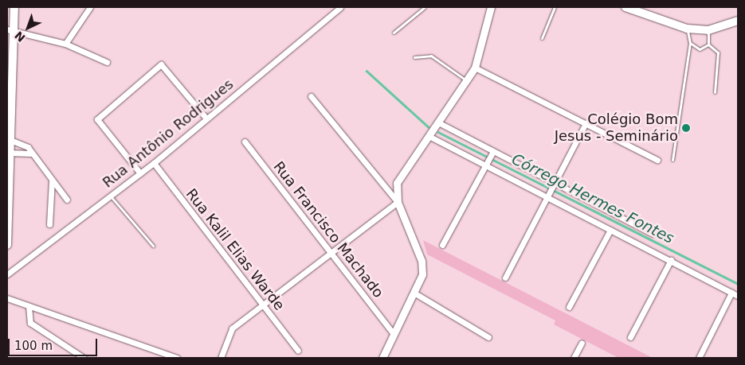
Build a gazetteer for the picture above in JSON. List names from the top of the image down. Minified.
{"streets":{"street":["Rua Antônio Rodrigues","Rua Francisco Machado","Rua Kalil Elias Warde"]},"crossings":[["Rua Antônio Rodrigues","Rua Kalil Elias Warde"]],"water":["Córrego Hermes Fontes"],"places":["Colégio Bom Jesus - Seminário"],"scale_bar":"100 m","north":"bottom left"}
